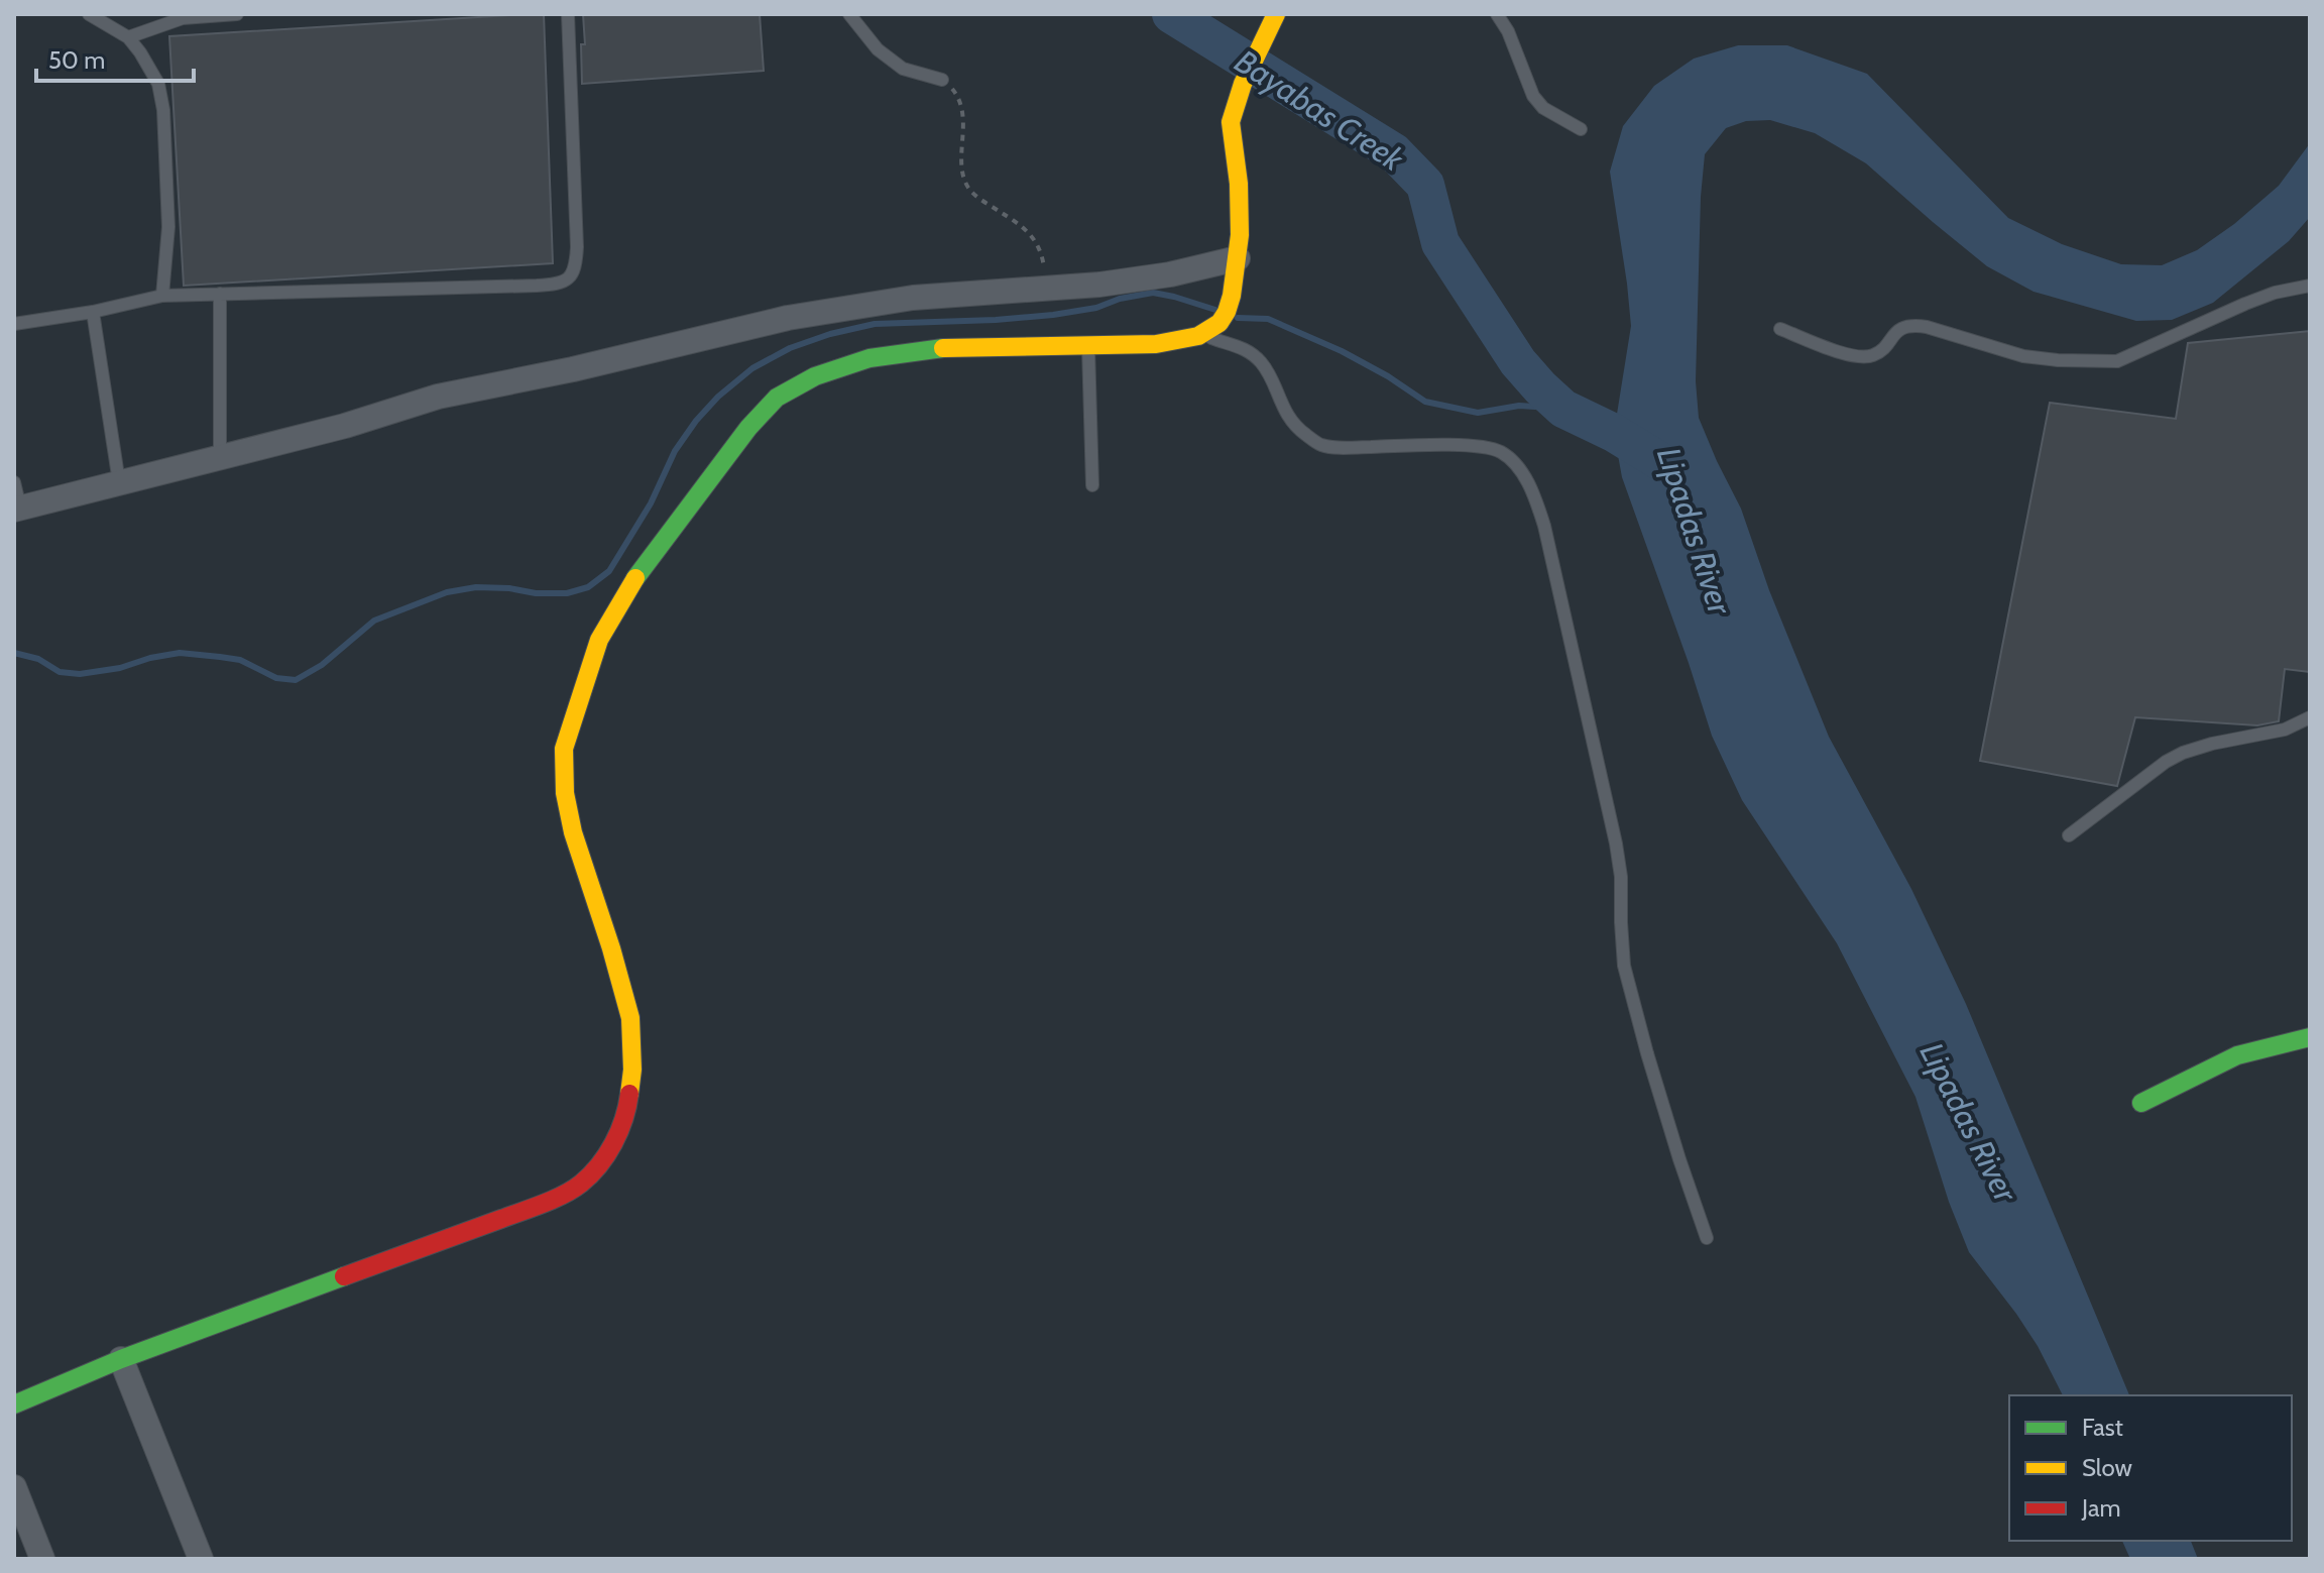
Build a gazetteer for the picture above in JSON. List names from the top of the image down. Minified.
{"water":["Bayabas Creek","Lipadas River"],"legend":["Fast","Slow","Jam"],"scale_bar":"50 m"}
